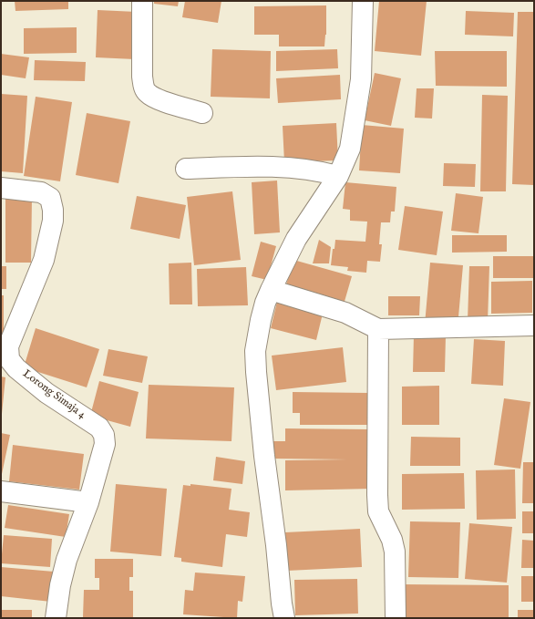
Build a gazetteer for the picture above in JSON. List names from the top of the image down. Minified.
{"streets":{"street":["Lorong Simaja 4"]}}
